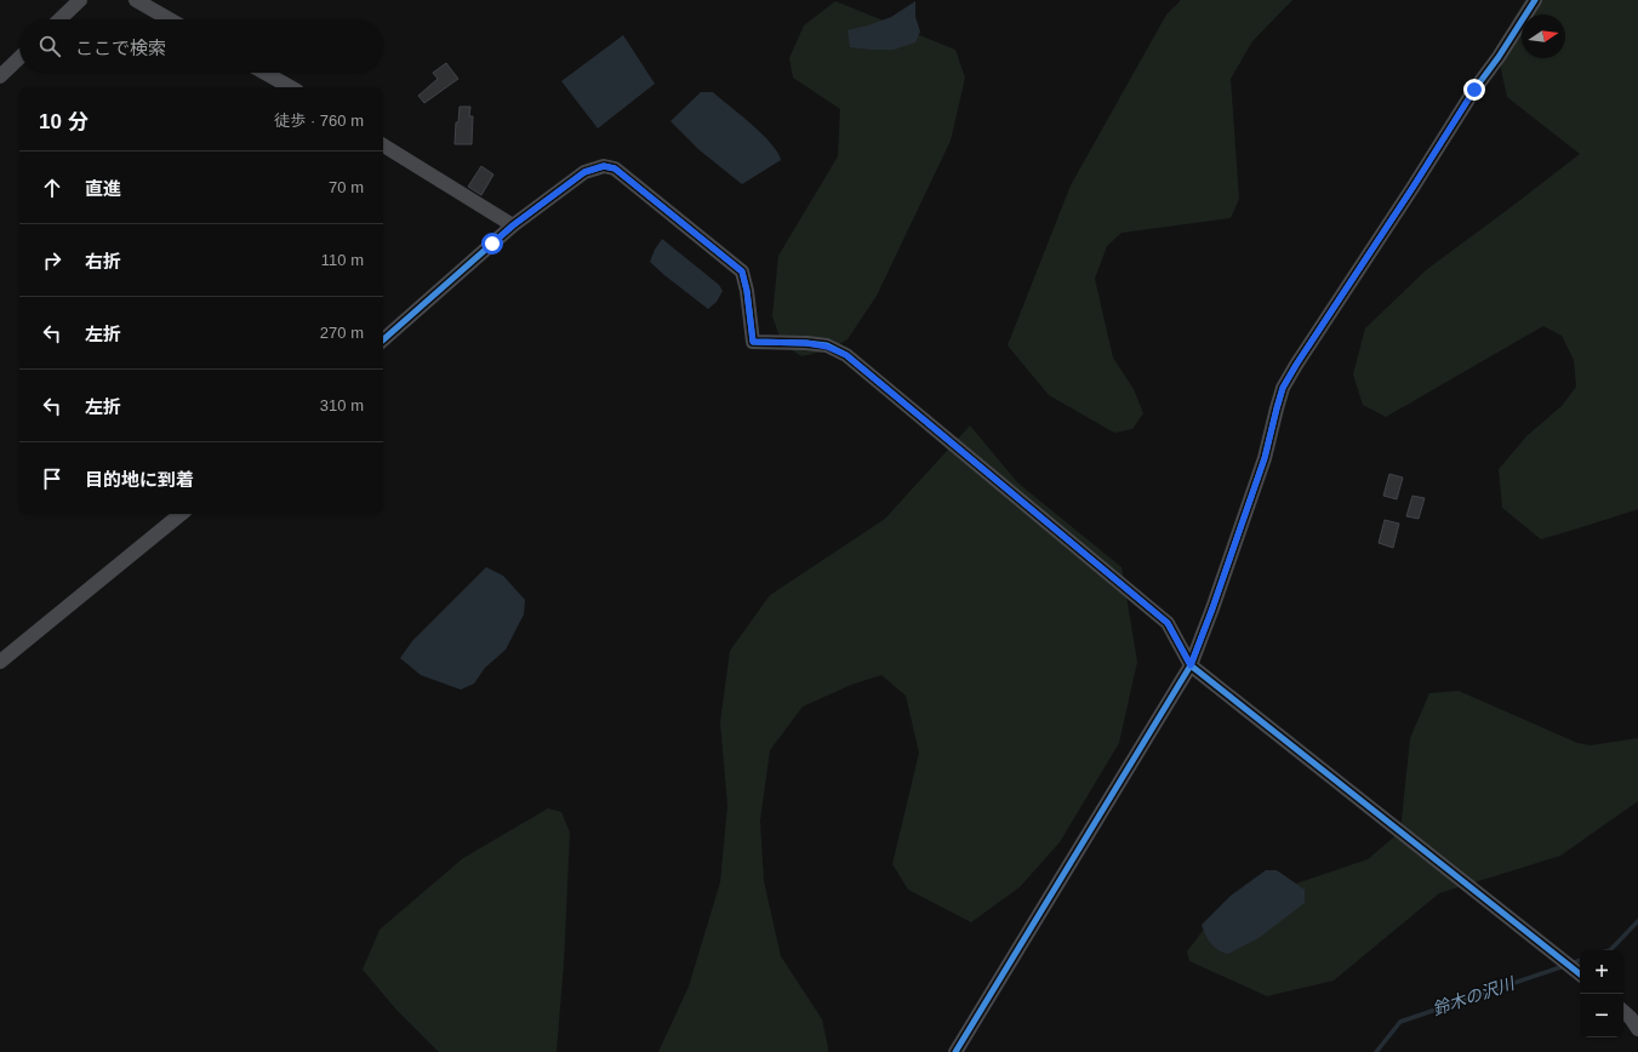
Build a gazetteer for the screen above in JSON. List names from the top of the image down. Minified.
{"water":["鈴木の沢川"],"north":"right","page":{"search":"ここで検索","heading":["10 分","徒歩 · 760 m"],"list":[["直進","70 m"],["右折","110 m"],["左折","270 m"],["左折","310 m"],"目的地に到着"],"map_buttons":["+","−"]}}
